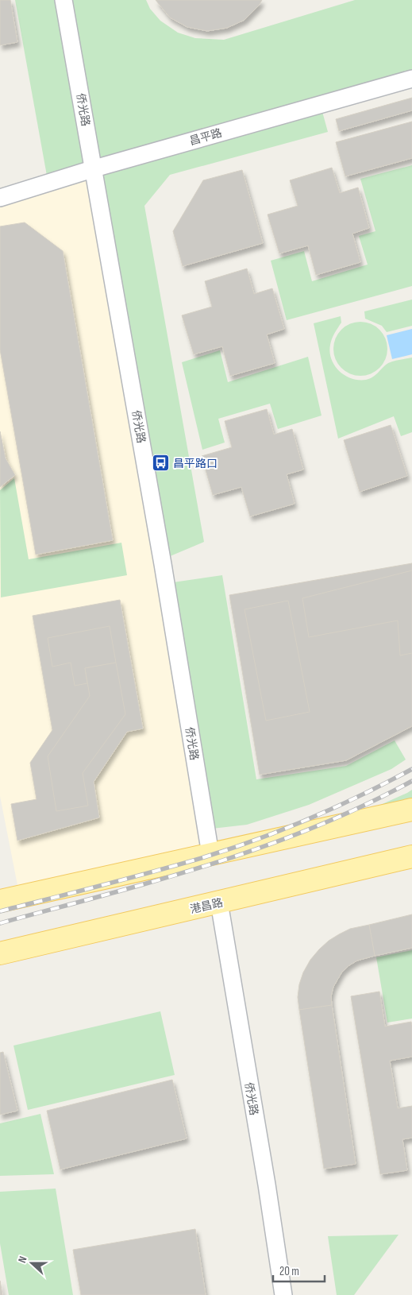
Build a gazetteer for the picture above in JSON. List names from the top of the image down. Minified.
{"streets":{"main road":["港昌路"],"street":["侨光路","昌平路"]},"crossings":[["侨光路","昌平路"],["侨光路","港昌路"]],"places":{"bus stop":["昌平路口"]},"scale_bar":"20 m","north":"left"}
